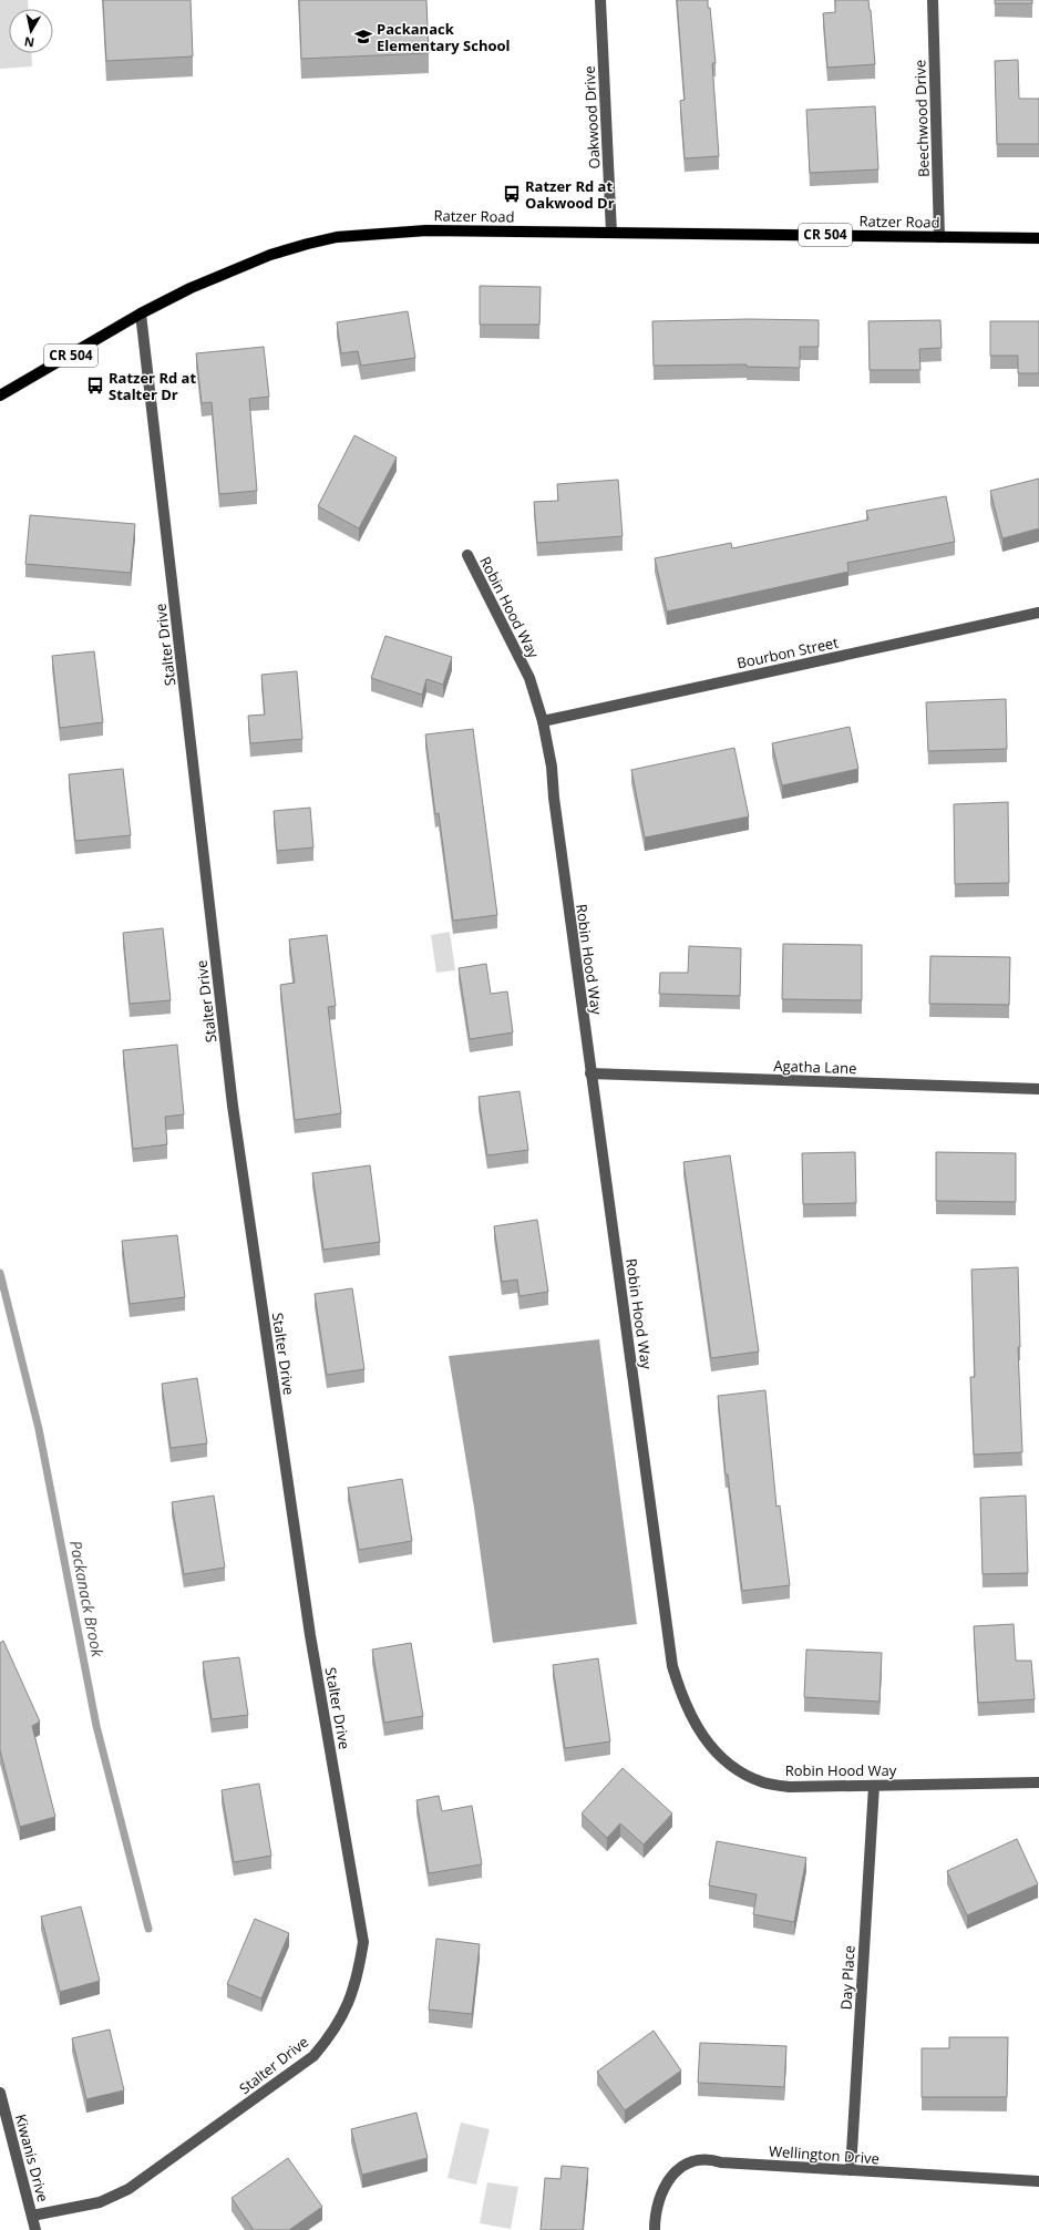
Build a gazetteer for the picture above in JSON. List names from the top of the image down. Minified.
{"streets":{"main road":["Ratzer Road","CR 504"],"street":["Oakwood Drive","Beechwood Drive","Robin Hood Way","Stalter Drive","Bourbon Street","Agatha Lane","Day Place","Wellington Drive","Kiwanis Drive"]},"crossings":[["Oakwood Drive","Ratzer Road"],["Beechwood Drive","Ratzer Road"],["Ratzer Road","Stalter Drive"],["Robin Hood Way","Bourbon Street"],["Robin Hood Way","Agatha Lane"],["Robin Hood Way","Day Place"],["Stalter Drive","Kiwanis Drive"],["Day Place","Wellington Drive"]],"water":["Packanack Brook"],"places":{"school or university":["Packanack Elementary School"],"bus stop":["Ratzer Rd at Oakwood Dr","Ratzer Rd at Stalter Dr"]},"north":"bottom"}
